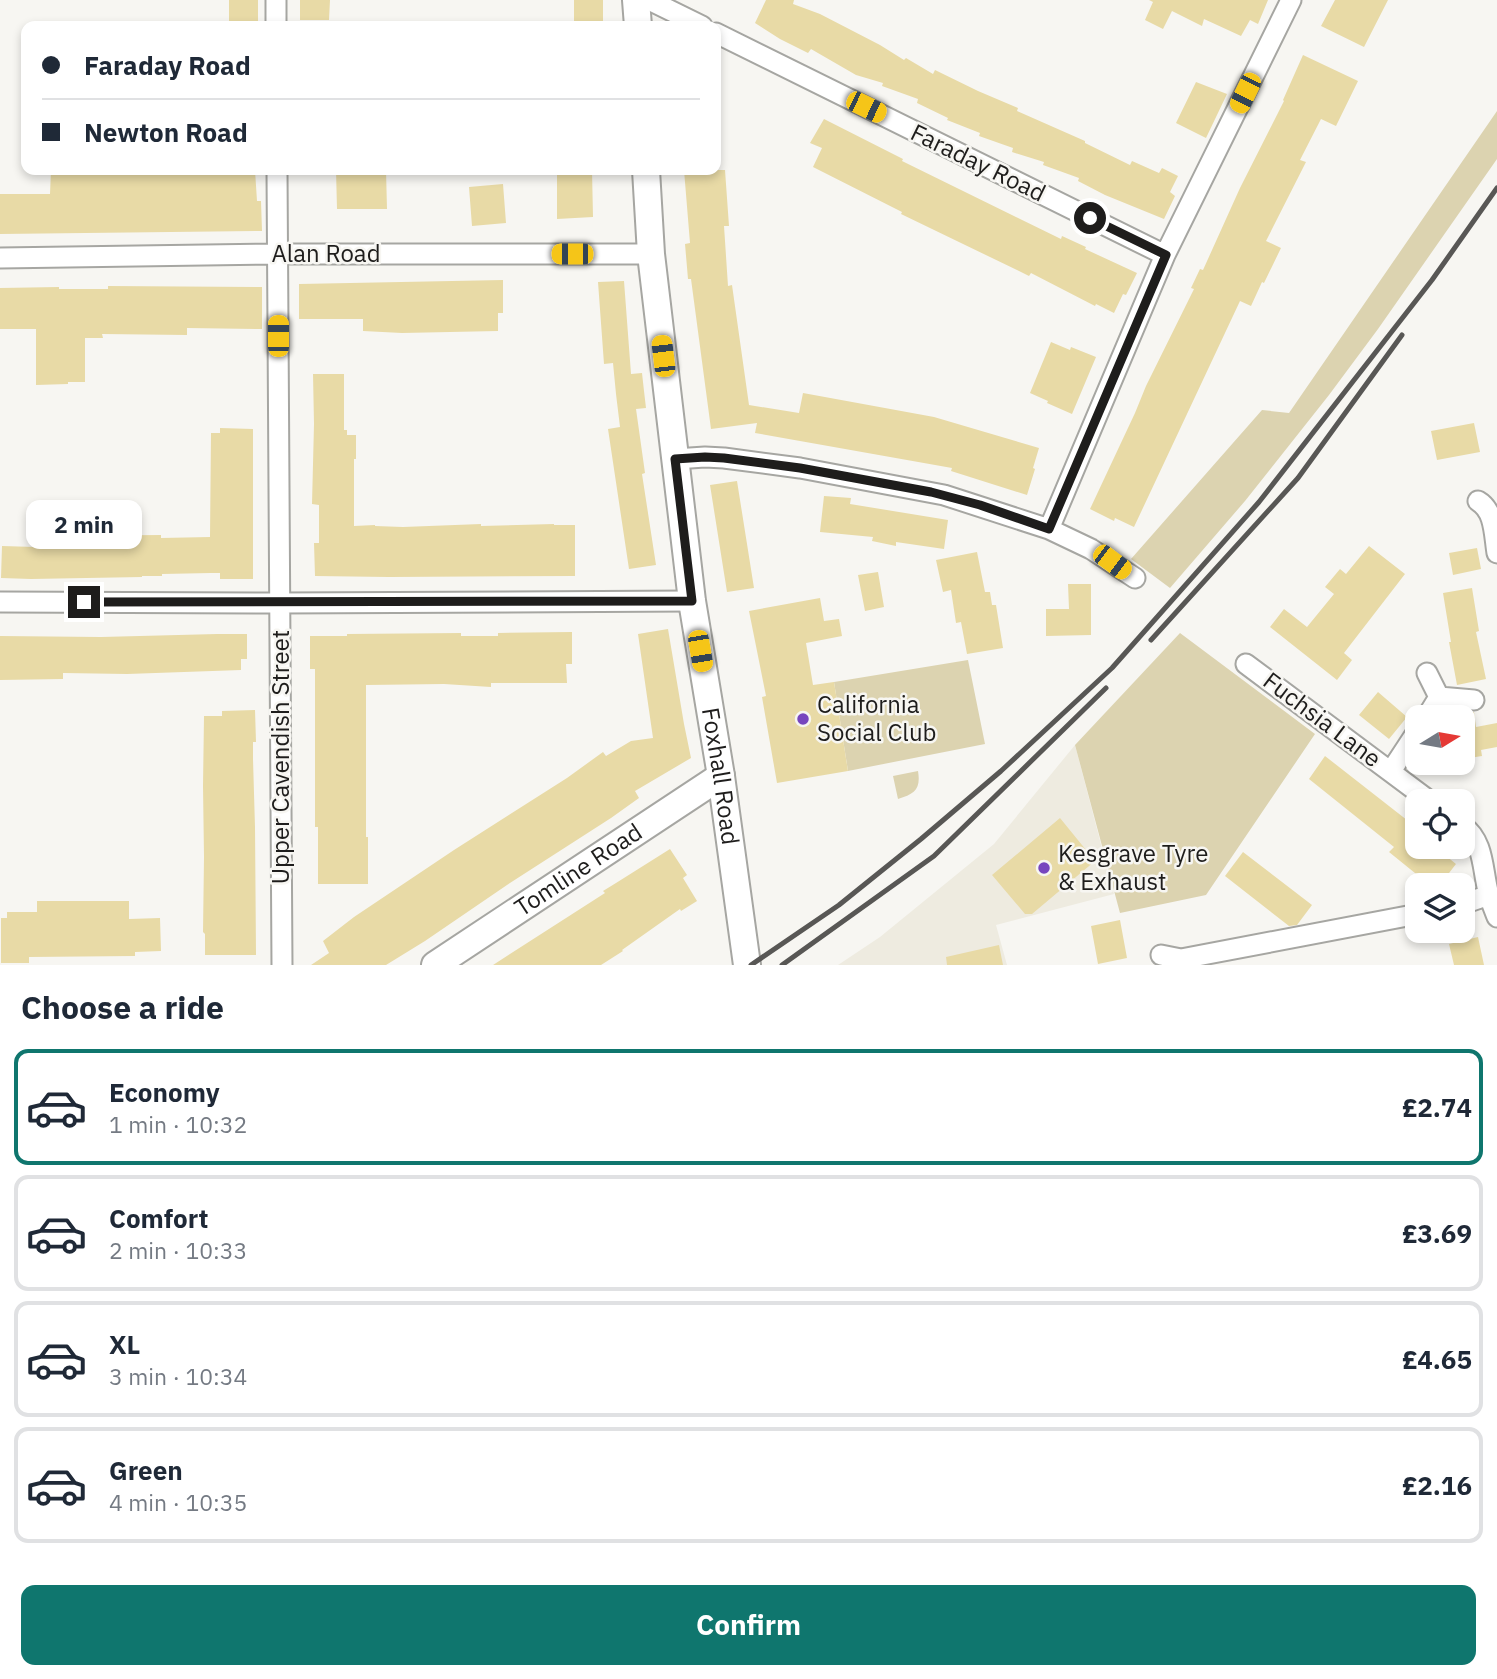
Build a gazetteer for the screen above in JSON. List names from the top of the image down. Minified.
{"streets":{"main road":["Foxhall Road","Tomline Road"],"street":["Faraday Road","Alan Road","Fuchsia Lane","Upper Cavendish Street"]},"crossings":[["Alan Road","Upper Cavendish Street"],["Alan Road","Foxhall Road"],["Foxhall Road","Tomline Road"]],"places":["California Social Club","Kesgrave Tyre & Exhaust"],"north":"right","page":{"banner":["Faraday Road","Newton Road"],"bubble":"2 min","heading":"Choose a ride","list":[{"name":"Economy","note":"1 min · 10:32","value":"£2.74"},{"name":"Comfort","note":"2 min · 10:33","value":"£3.69"},{"name":"XL","note":"3 min · 10:34","value":"£4.65"},{"name":"Green","note":"4 min · 10:35","value":"£2.16"}],"buttons":"Confirm"}}
